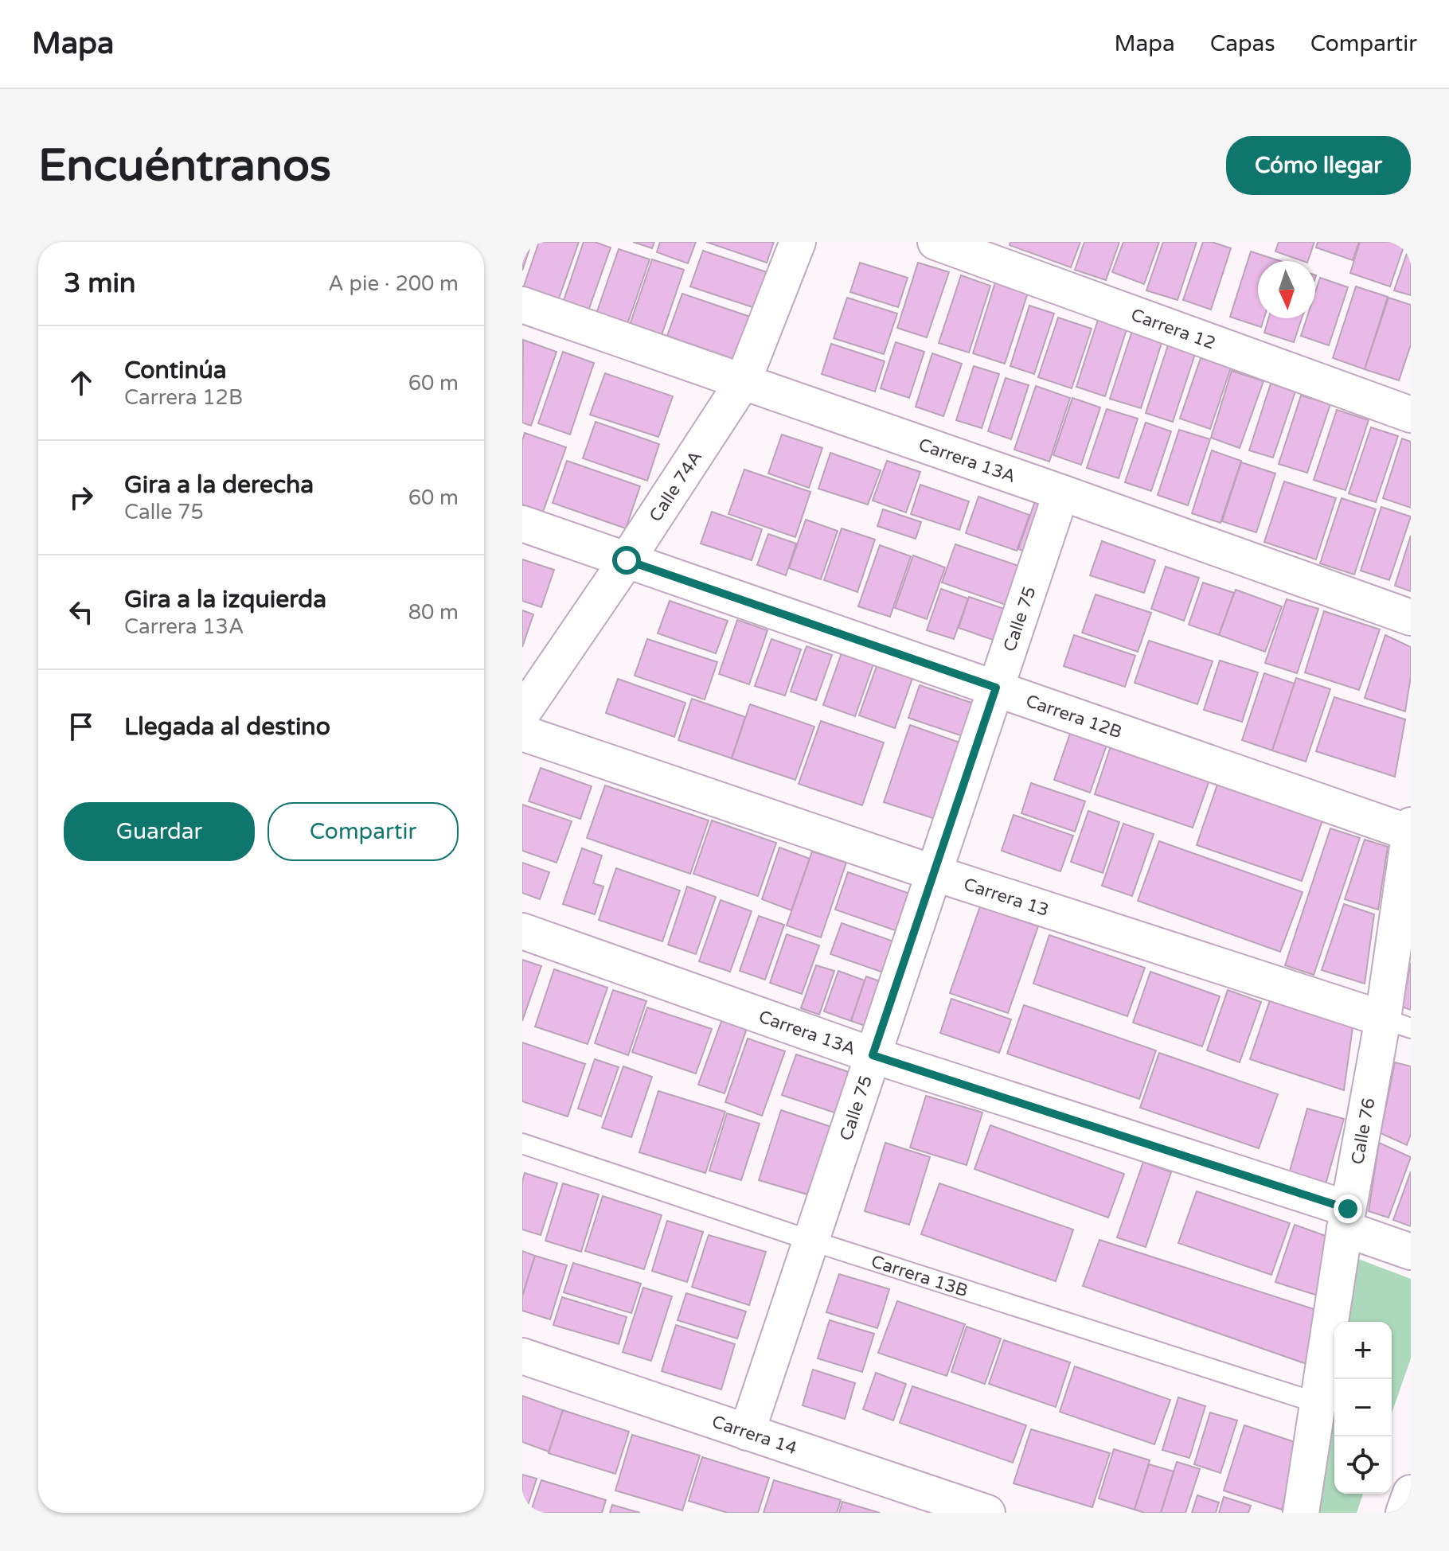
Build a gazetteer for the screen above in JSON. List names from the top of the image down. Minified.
{"streets":{"street":["Carrera 12","Carrera 13A","Calle 74A","Calle 75","Carrera 12B","Carrera 13","Calle 76","Carrera 14"],"lane":["Carrera 13B"]},"crossings":[["Carrera 13A","Calle 74A"],["Carrera 13A","Calle 75"],["Carrera 13A","Calle 76"],["Calle 74A","Carrera 12B"],["Calle 75","Carrera 12B"],["Calle 75","Carrera 13"],["Calle 75","Carrera 13B"],["Calle 75","Carrera 14"],["Carrera 12B","Calle 76"],["Carrera 13","Calle 76"],["Calle 76","Carrera 13B"]],"north":"bottom","page":{"header":"Mapa","nav":["Mapa","Capas","Compartir"],"buttons":["Cómo llegar",["Guardar","Compartir"]],"title":"Encuéntranos","heading":["3 min","A pie · 200 m"],"list":[["Continúa","Carrera 12B","60 m"],["Gira a la derecha","Calle 75","60 m"],["Gira a la izquierda","Carrera 13A","80 m"],"Llegada al destino"],"map_buttons":["+","−"]}}
